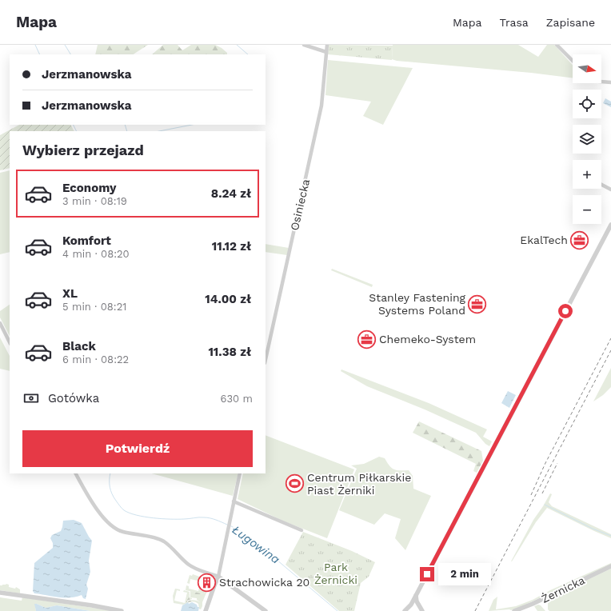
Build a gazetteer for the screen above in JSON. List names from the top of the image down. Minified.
{"streets":{"street":["Osiniecka","Żernicka"]},"water":["Ługowina"],"parks":["Park Żernicki"],"places":{"office":["EkalTech","Stanley Fastening Systems Poland","Chemeko-System"],"sports":["Centrum Piłkarskie Piast Żerniki"],"building":["Strachowicka 20"]},"north":"right","page":{"header":"Mapa","nav":["Mapa","Trasa","Zapisane"],"map_buttons":["+","−"],"banner":["Jerzmanowska","Jerzmanowska"],"heading":"Wybierz przejazd","list":[{"name":"Economy","note":"3 min · 08:19","value":"8.24 zł"},{"name":"Komfort","note":"4 min · 08:20","value":"11.12 zł"},{"name":"XL","note":"5 min · 08:21","value":"14.00 zł"},{"name":"Black","note":"6 min · 08:22","value":"11.38 zł"}],"pay":["Gotówka","630 m"],"buttons":"Potwierdź","bubble":"2 min"}}
